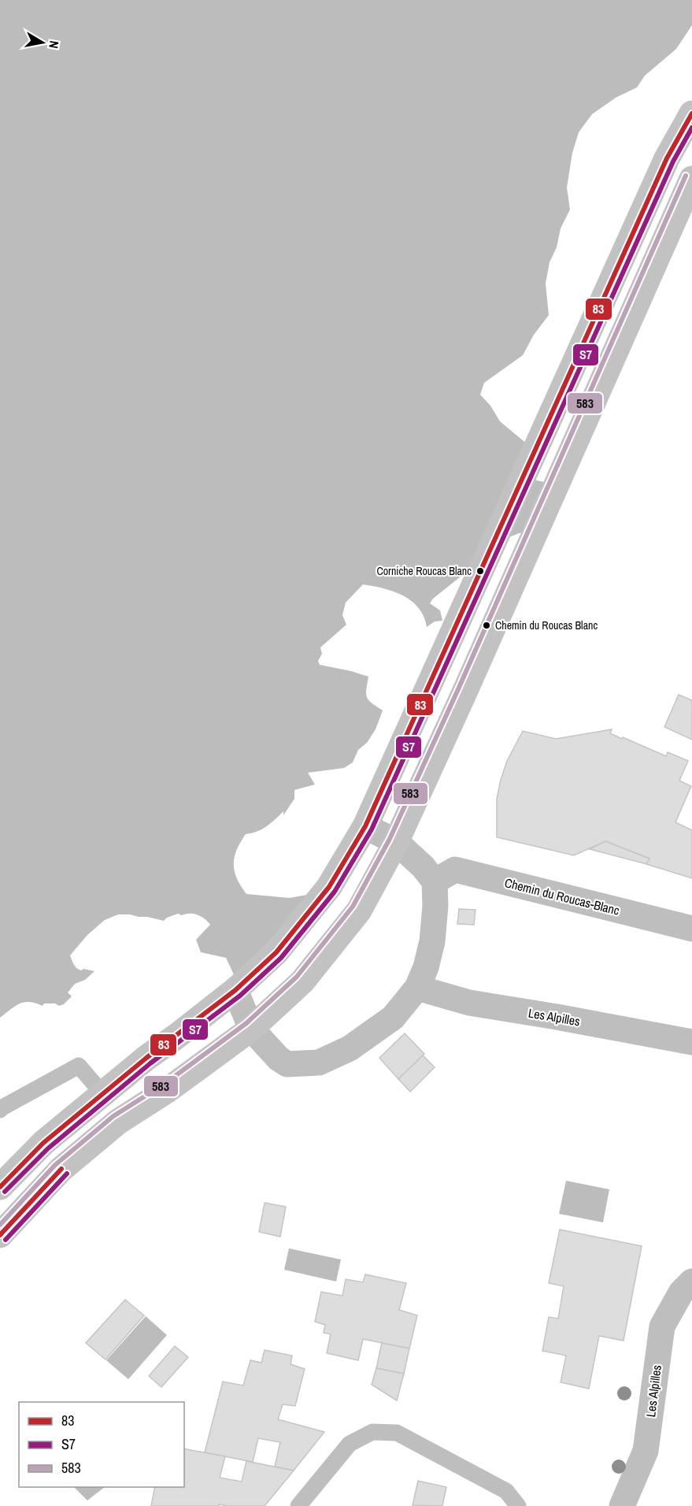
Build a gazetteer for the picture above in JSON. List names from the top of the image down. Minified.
{"streets":{"street":["Chemin du Roucas-Blanc","Les Alpilles"]},"places":["Corniche Roucas Blanc","Chemin du Roucas Blanc"],"lines":["transit line 83","transit line S7","transit line 583"],"legend":["83","S7","583"],"north":"right"}
